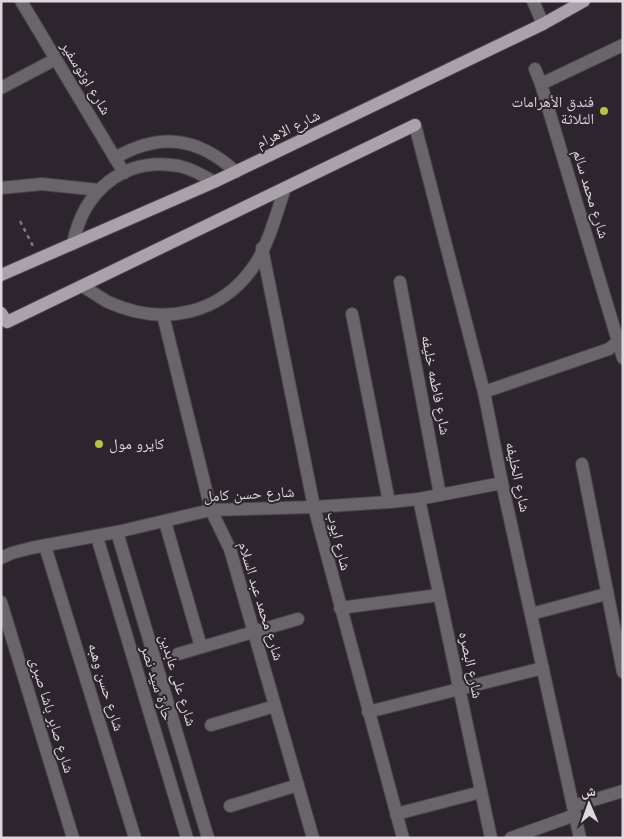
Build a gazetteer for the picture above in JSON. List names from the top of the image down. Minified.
{"streets":{"main road":["شارع الاهرام"],"street":["شارع اوتوسفير","شارع محمد سالم","شارع فاطمه خليفه","شارع الخليفه","شارع حسن كامل","شارع ايوب","شارع محمد عبد السلام","شارع البصره","شارع على عابدين","حارة سيد نصر","شارع حسن وهبه","شارع صابر باشا صبرى"]},"crossings":[["شارع فاطمه خليفه","شارع حسن كامل"],["شارع الخليفه","شارع حسن كامل"],["شارع حسن كامل","شارع ايوب"],["شارع حسن كامل","شارع محمد عبد السلام"],["شارع حسن كامل","شارع البصره"],["شارع حسن كامل","شارع على عابدين"],["شارع حسن كامل","حارة سيد نصر"],["شارع حسن كامل","شارع حسن وهبه"]],"places":["فندق الأهرامات الثلاثة","كايرو مول"],"north":"top"}
